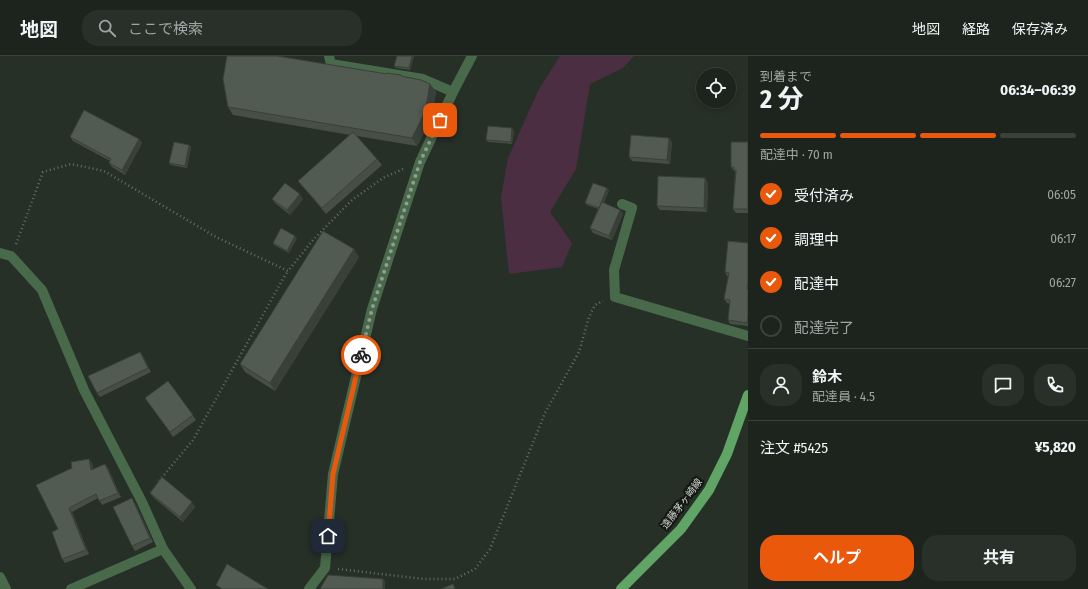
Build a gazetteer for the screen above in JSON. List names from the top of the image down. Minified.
{"streets":{"main road":["遠藤茅ヶ崎線"]},"page":{"header":"地図","search":"ここで検索","nav":["地図","経路","保存済み"],"heading":["2 分","到着まで","06:34–06:39"],"panel":["鈴木","配達員 · 4.5","注文 #5425","¥5,820"],"bar":"配達中 · 70 m","list":[["受付済み","06:05"],["調理中","06:17"],["配達中","06:27"],"配達完了"],"buttons":["ヘルプ","共有"]}}
